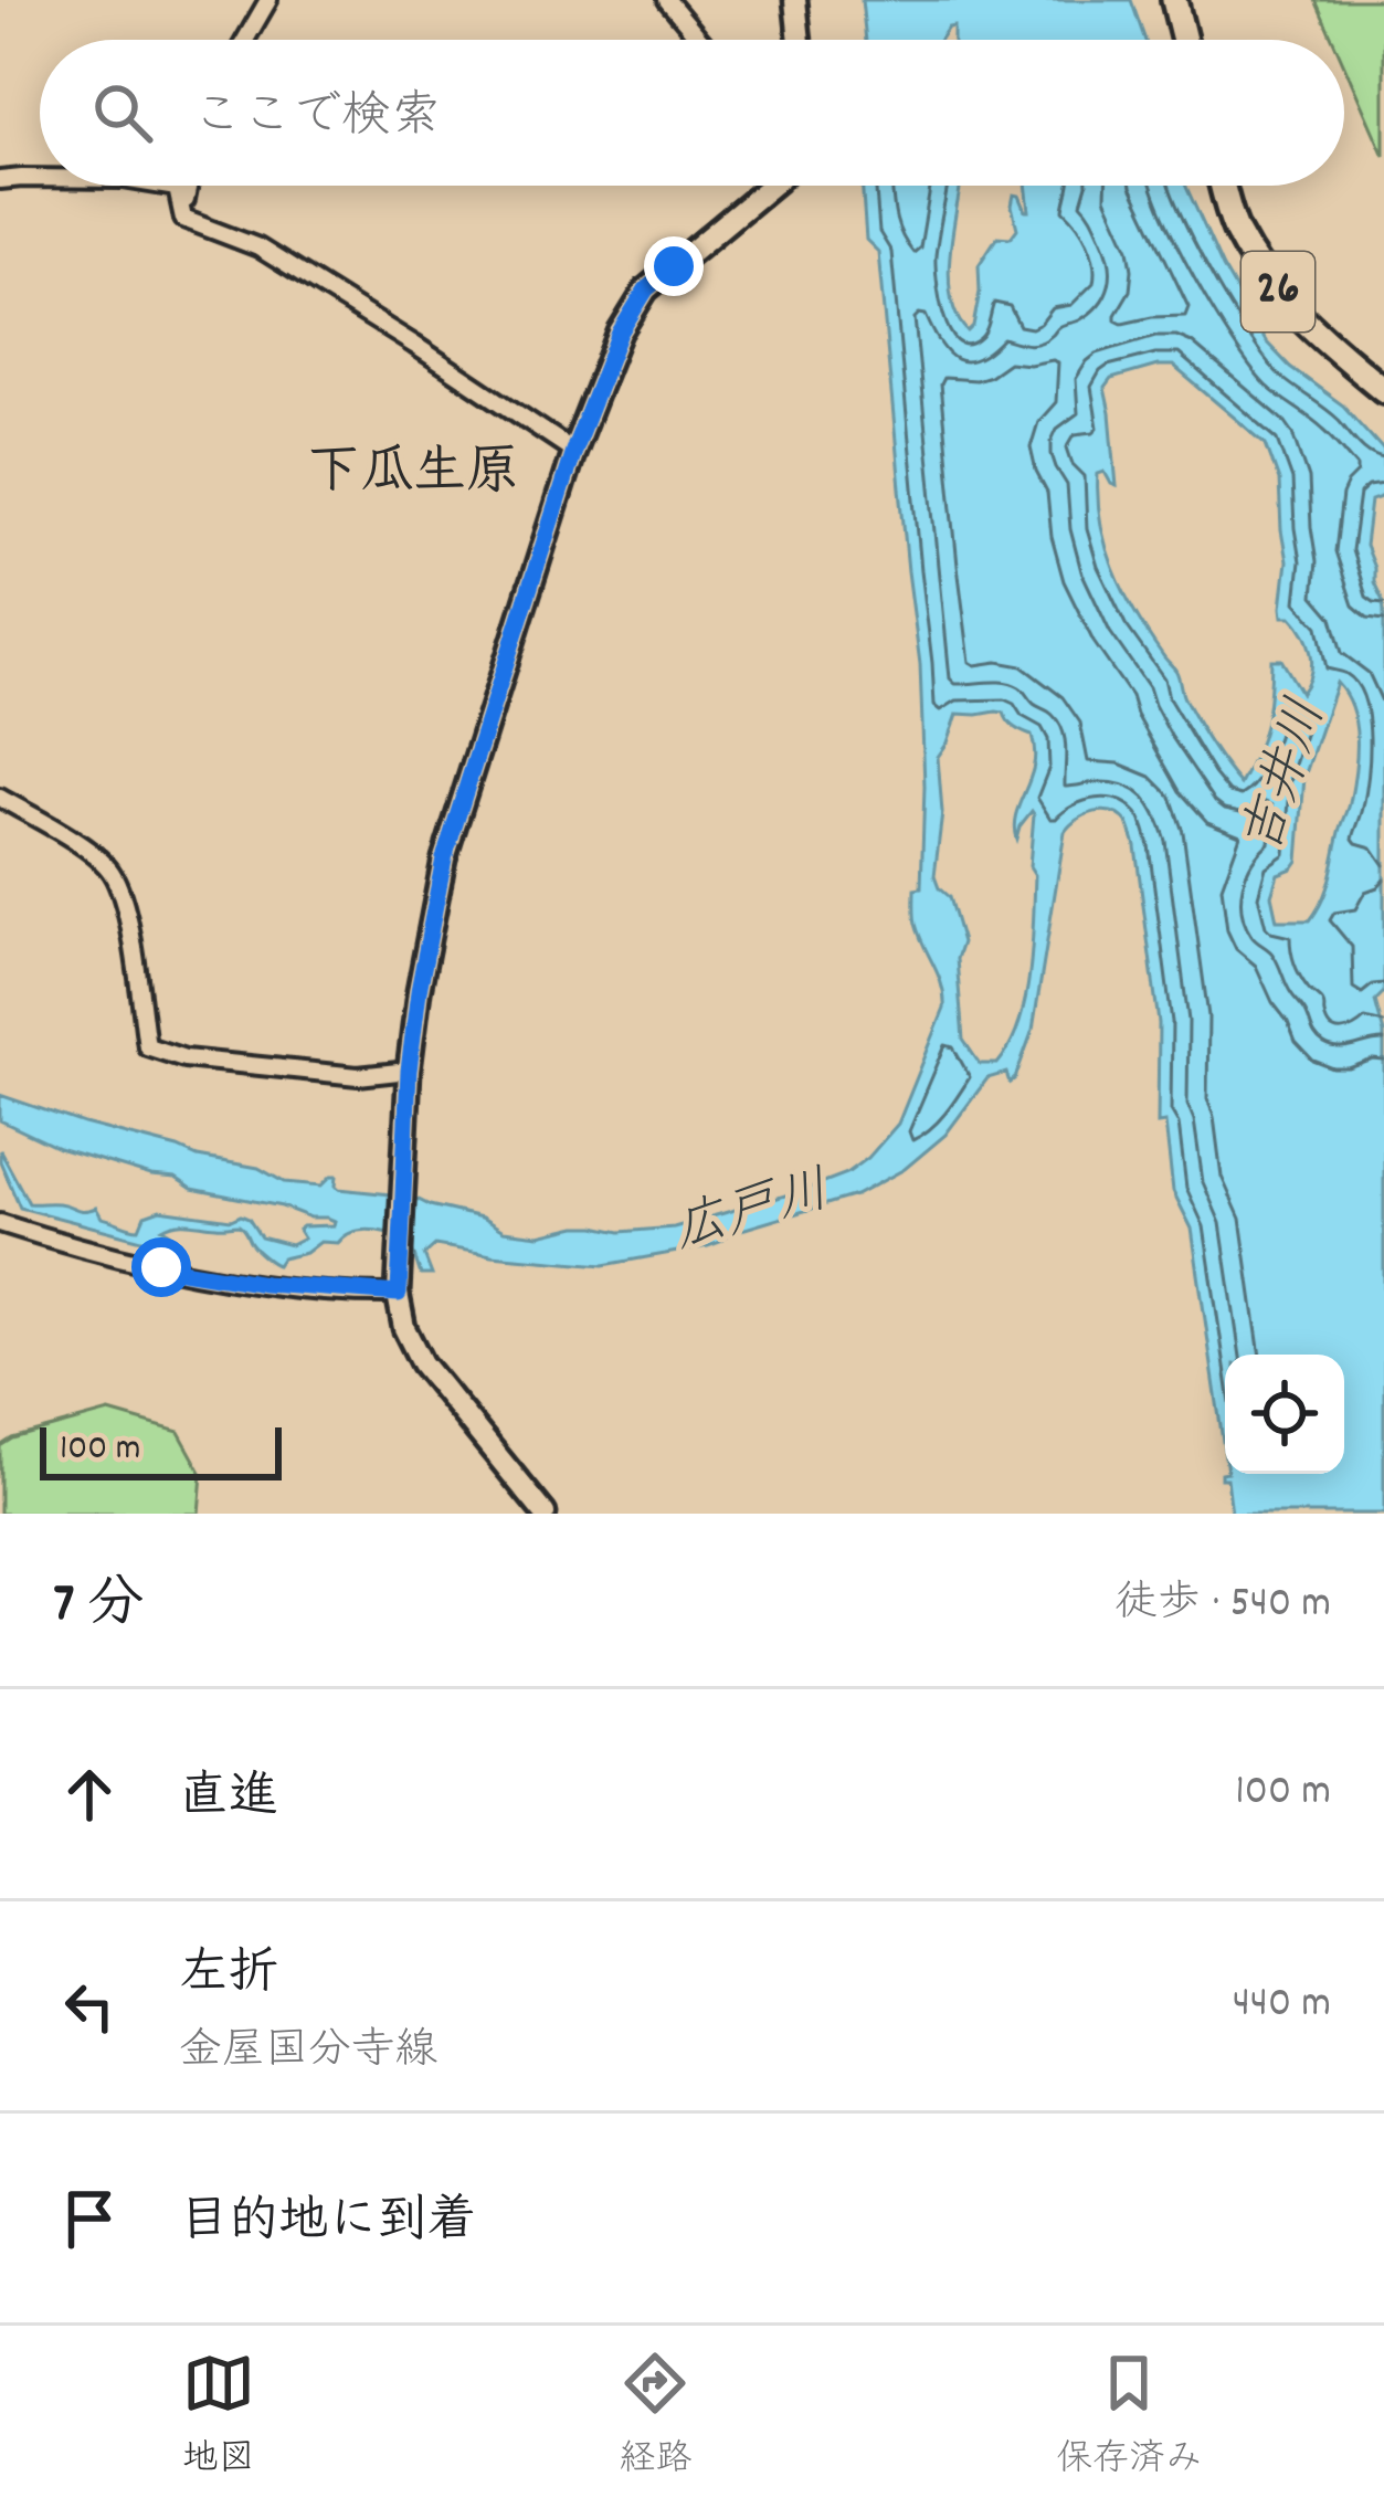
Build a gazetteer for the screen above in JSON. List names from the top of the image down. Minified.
{"streets":{"main road":["26"]},"districts":["下瓜生原"],"water":["吉井川","広戸川"],"scale_bar":"100 m","page":{"search":"ここで検索","scale":"100 m","heading":["7 分","徒歩 · 540 m"],"list":[["直進","100 m"],["左折","金屋国分寺線","440 m"],"目的地に到着"],"nav":["地図","経路","保存済み"]}}
